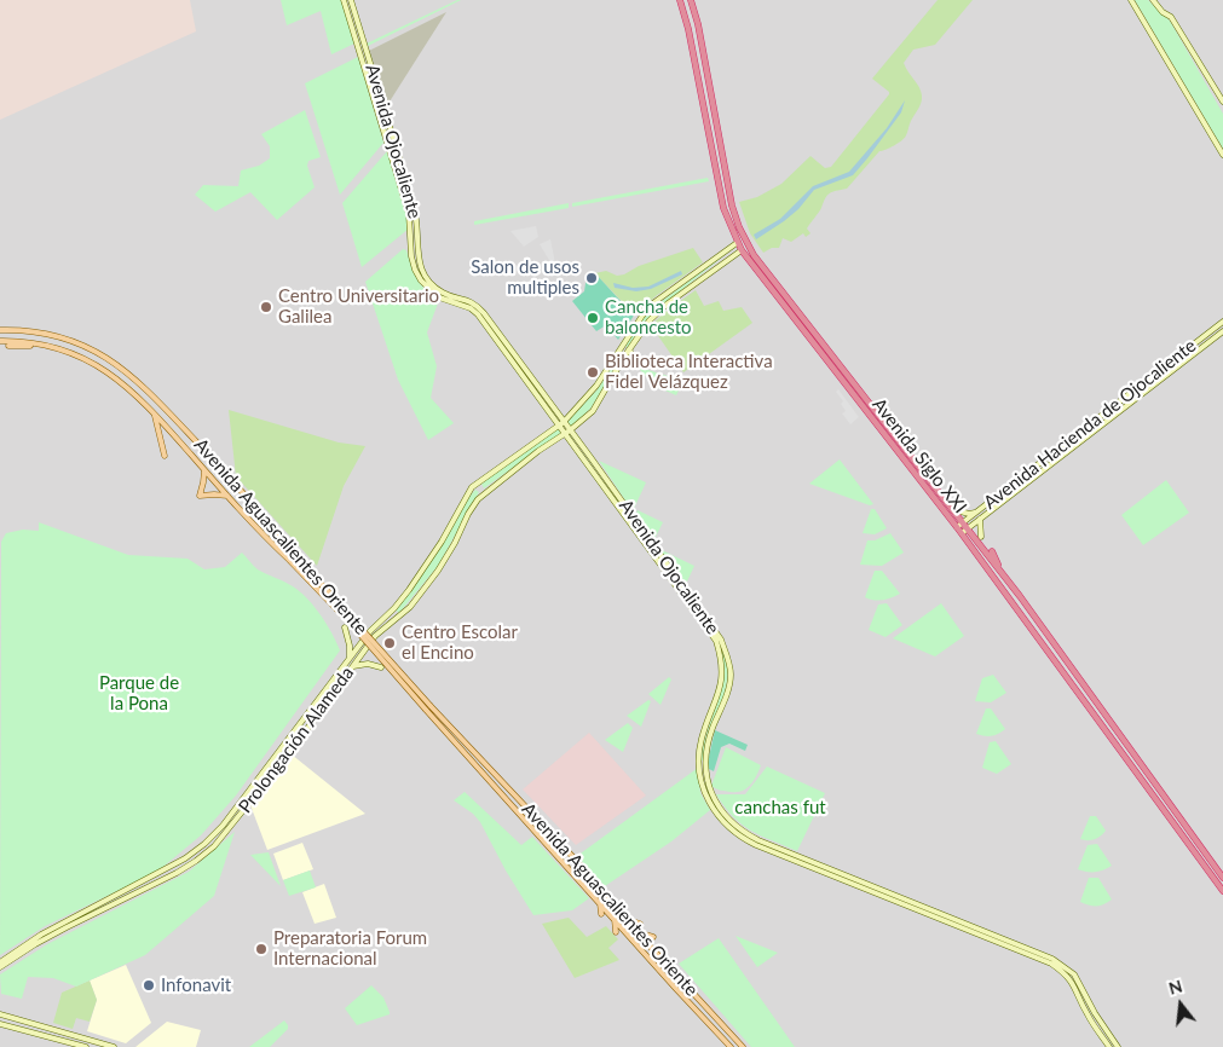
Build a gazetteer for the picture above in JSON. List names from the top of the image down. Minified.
{"streets":{"highway":["Avenida Siglo XXI"],"main road":["Avenida Ojocaliente","Avenida Hacienda de Ojocaliente","Avenida Aguascalientes Oriente","Prolongación Alameda"]},"crossings":[["Avenida Ojocaliente","Prolongación Alameda"],["Avenida Hacienda de Ojocaliente","Avenida Siglo XXI"],["Avenida Siglo XXI","Prolongación Alameda"]],"parks":["Parque de la Pona","canchas fut"],"places":["Salon de usos multiples","Centro Universitario Galilea","Cancha de baloncesto","Biblioteca Interactiva Fidel Velázquez","Centro Escolar el Encino","Preparatoria Forum Internacional","Infonavit"],"north":"top"}
